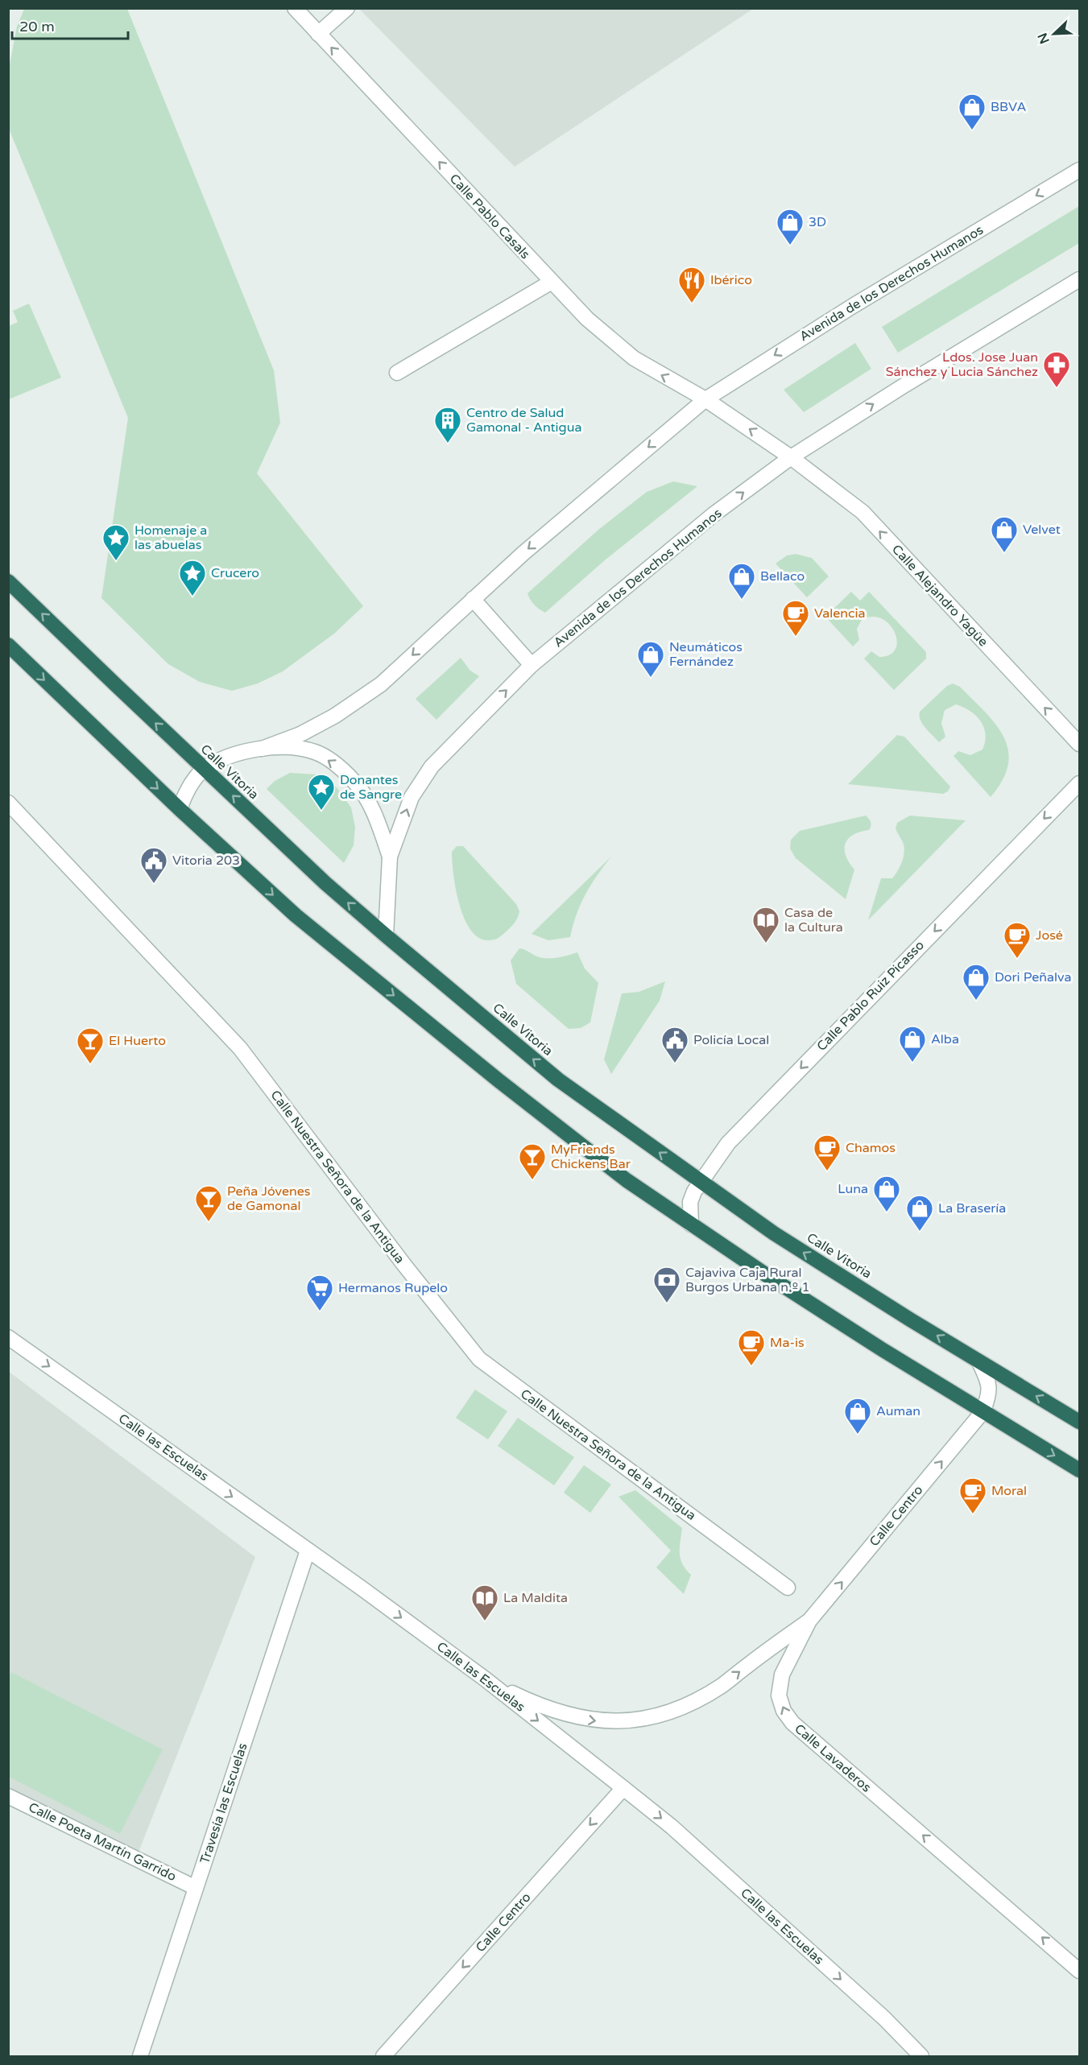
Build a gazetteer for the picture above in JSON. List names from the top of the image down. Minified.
{"streets":{"highway":["Calle Vitoria"],"street":["Calle Pablo Casals","Avenida de los Derechos Humanos","Calle Alejandro Yagüe","Calle Pablo Ruiz Picasso","Calle Nuestra Señora de la Antigua","Calle las Escuelas","Calle Centro","Calle Lavaderos","Travesía las Escuelas","Calle Poeta Martín Garrido"]},"crossings":[["Calle Pablo Casals","Avenida de los Derechos Humanos"],["Avenida de los Derechos Humanos","Calle Alejandro Yagüe"],["Avenida de los Derechos Humanos","Calle Vitoria"],["Calle Vitoria","Calle Pablo Ruiz Picasso"],["Calle las Escuelas","Calle Centro"],["Calle las Escuelas","Travesía las Escuelas"],["Calle Centro","Calle Lavaderos"],["Travesía las Escuelas","Calle Poeta Martín Garrido"]],"one_way":["Calle Pablo Casals","Calle Alejandro Yagüe","Calle Pablo Ruiz Picasso","Calle las Escuelas","Calle Lavaderos"],"places":{"shop":["BBVA","3D","Velvet","Bellaco","Neumáticos Fernández","Dori Peñalva","Alba","Luna","La Brasería","Auman"],"restaurant":["Ibérico"],"pharmacy":["Ldos. Jose Juan Sánchez y Lucia Sánchez"],"building":["Centro de Salud Gamonal - Antigua"],"place":["Homenaje a las abuelas","Crucero","Donantes de Sangre"],"cafe":["Valencia","José","Chamos","Ma-is","Moral"],"public building":["Vitoria 203","Policía Local"],"library":["Casa de la Cultura","La Maldita"],"bar":["El Huerto","MyFriends Chickens Bar","Peña Jóvenes de Gamonal"],"bank":["Cajaviva Caja Rural Burgos Urbana n.º 1"],"supermarket":["Hermanos Rupelo"]},"scale_bar":"20 m","north":"bottom left"}
